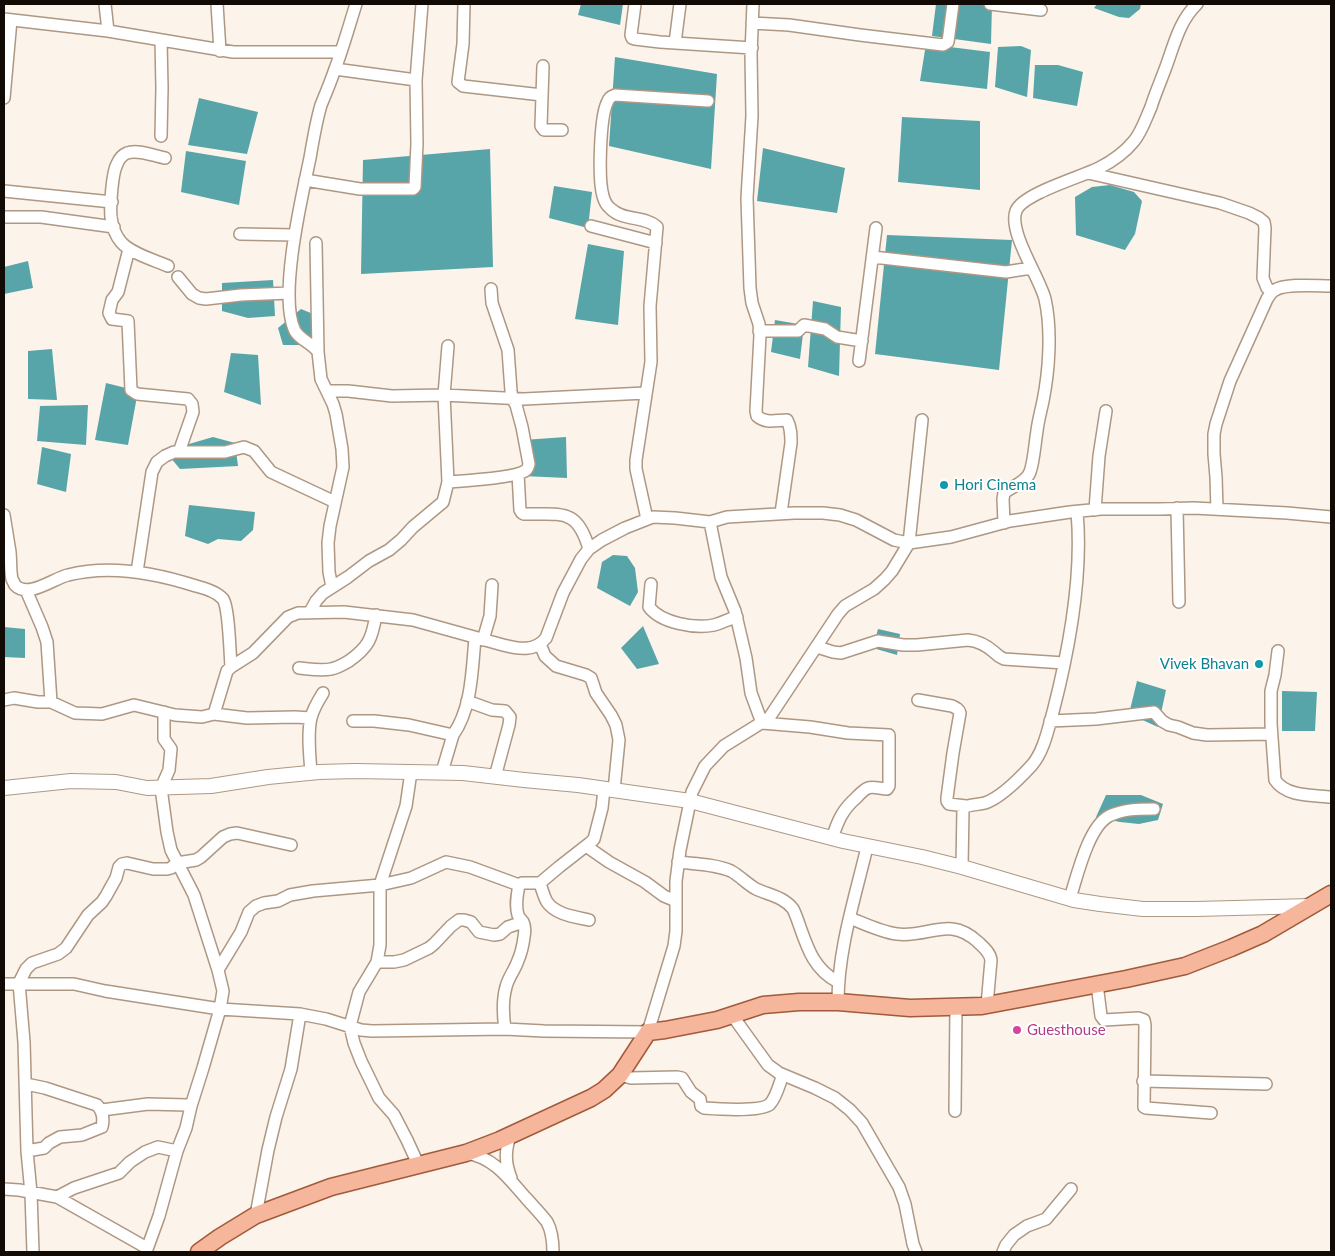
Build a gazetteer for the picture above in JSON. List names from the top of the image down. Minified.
{"places":["Hori Cinema","Vivek Bhavan","Guesthouse"]}
